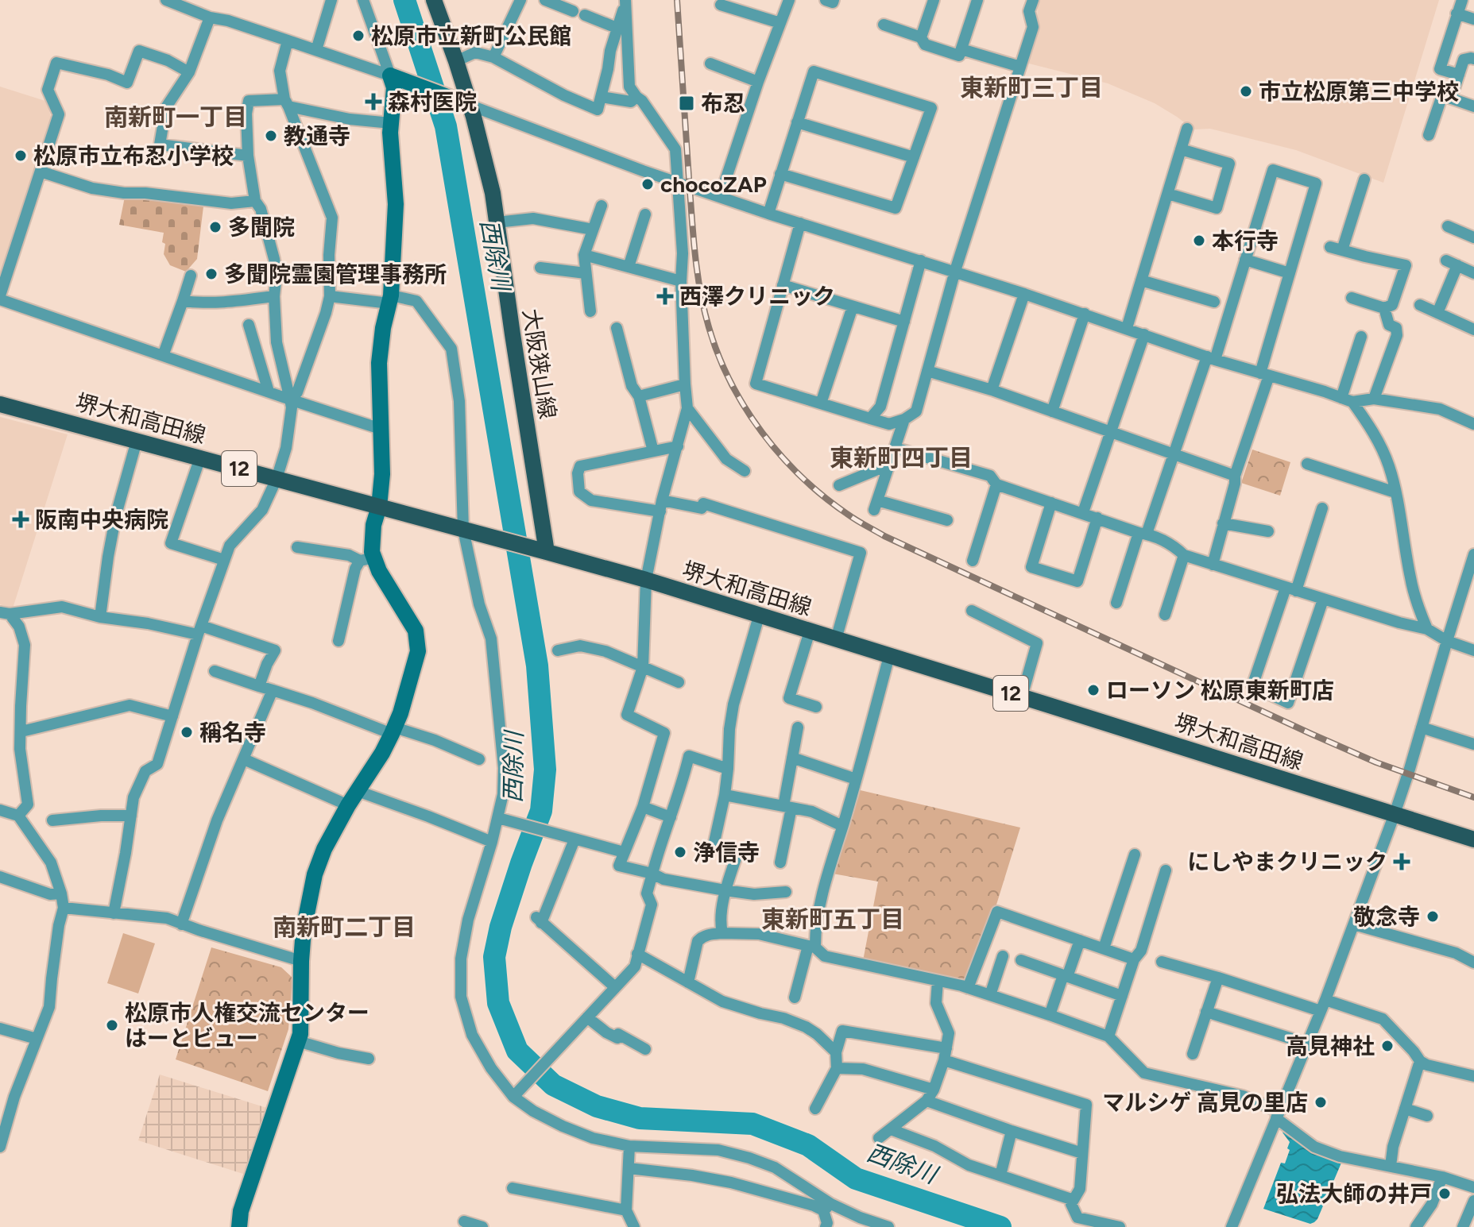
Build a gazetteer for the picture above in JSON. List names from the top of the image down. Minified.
{"streets":{"main road":["大阪狭山線","堺大和高田線","12"]},"crossings":[["大阪狭山線","堺大和高田線"]],"districts":["東新町三丁目","南新町一丁目","東新町四丁目","東新町五丁目","南新町二丁目"],"water":["西除川"],"places":{"other":["松原市立新町公民館","市立松原第三中学校","教通寺","松原市立布忍小学校","chocoZAP","多聞院","本行寺","多聞院霊園管理事務所","ローソン 松原東新町店","稱名寺","浄信寺","敬念寺","松原市人権交流センター はーとビュー","高見神社","マルシゲ 高見の里店","弘法大師の井戸"],"health":["森村医院","西澤クリニック","阪南中央病院","にしやまクリニック"],"transit":["布忍"]}}
